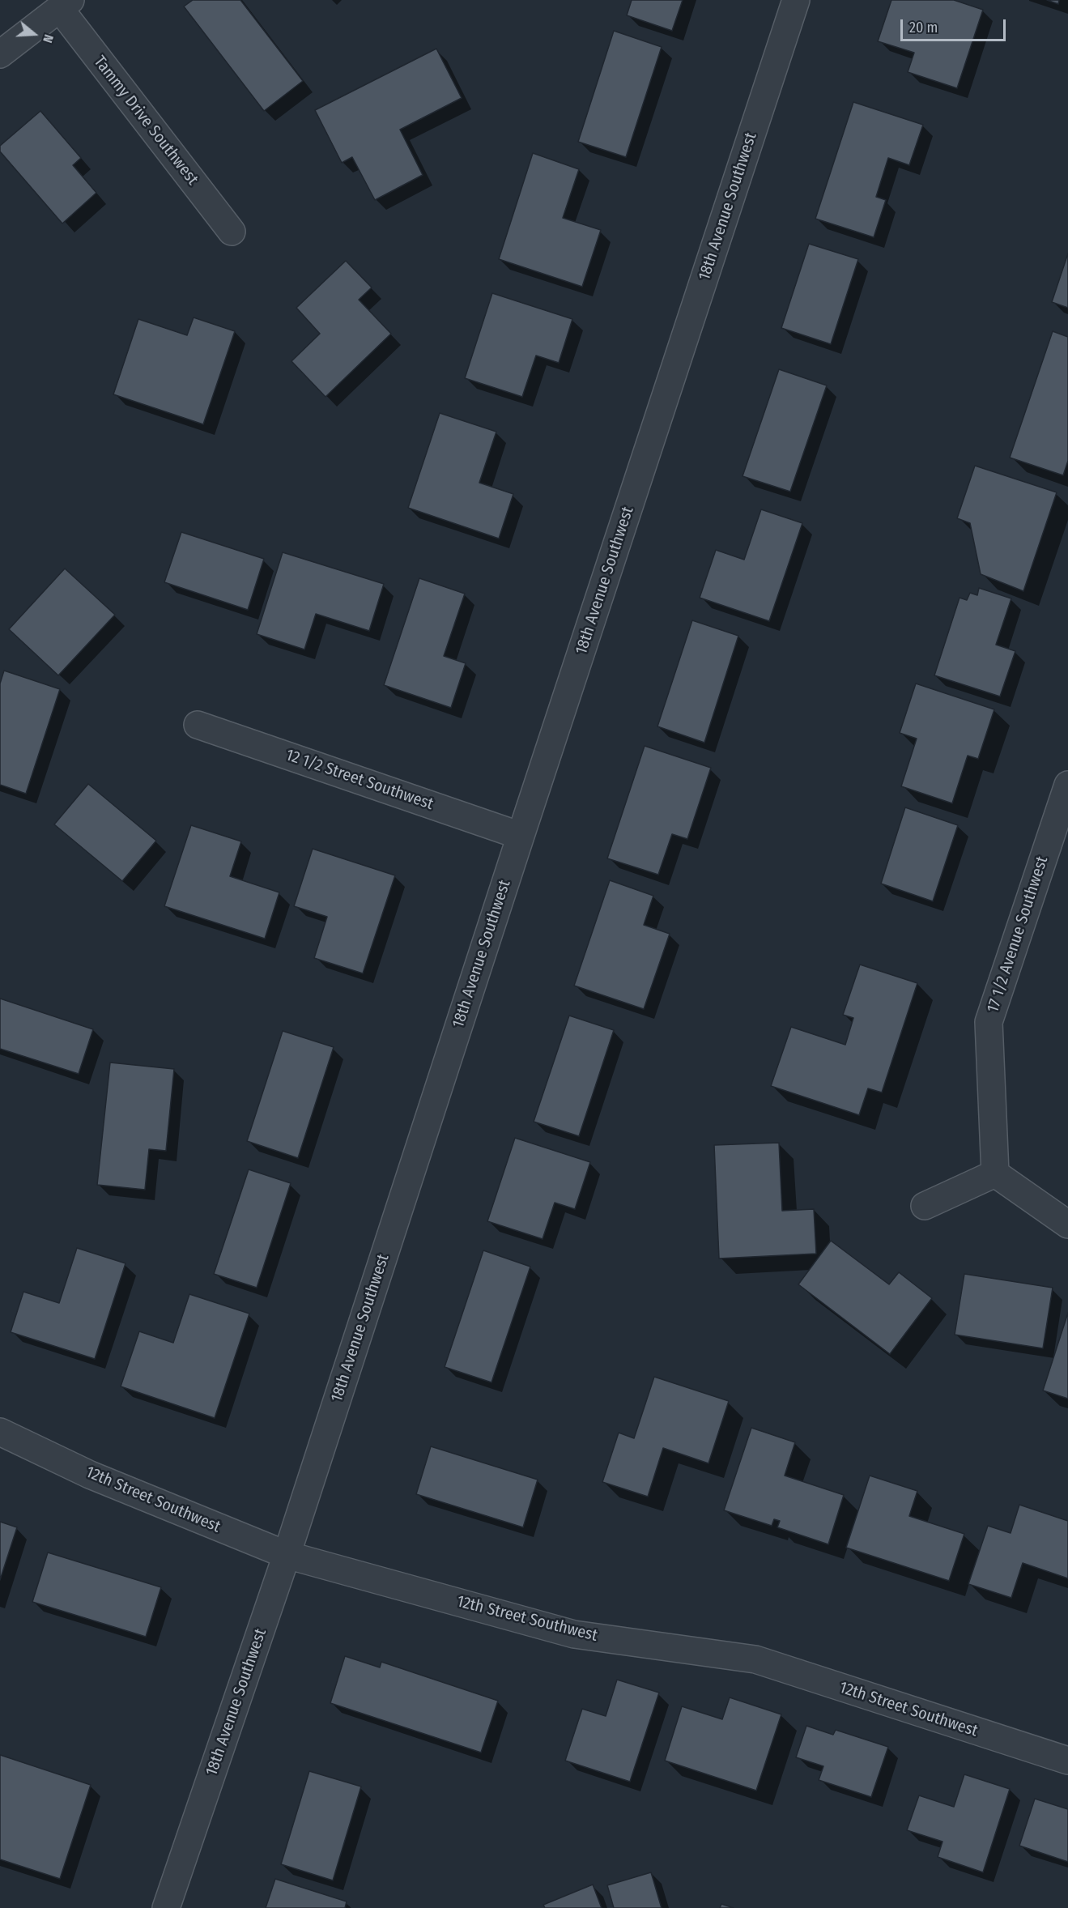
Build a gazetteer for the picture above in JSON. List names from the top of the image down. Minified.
{"streets":{"street":["Tammy Drive Southwest","18th Avenue Southwest","12 1/2 Street Southwest","17 1/2 Avenue Southwest","12th Street Southwest"]},"crossings":[["18th Avenue Southwest","12 1/2 Street Southwest"],["18th Avenue Southwest","12th Street Southwest"]],"scale_bar":"20 m","north":"right"}
